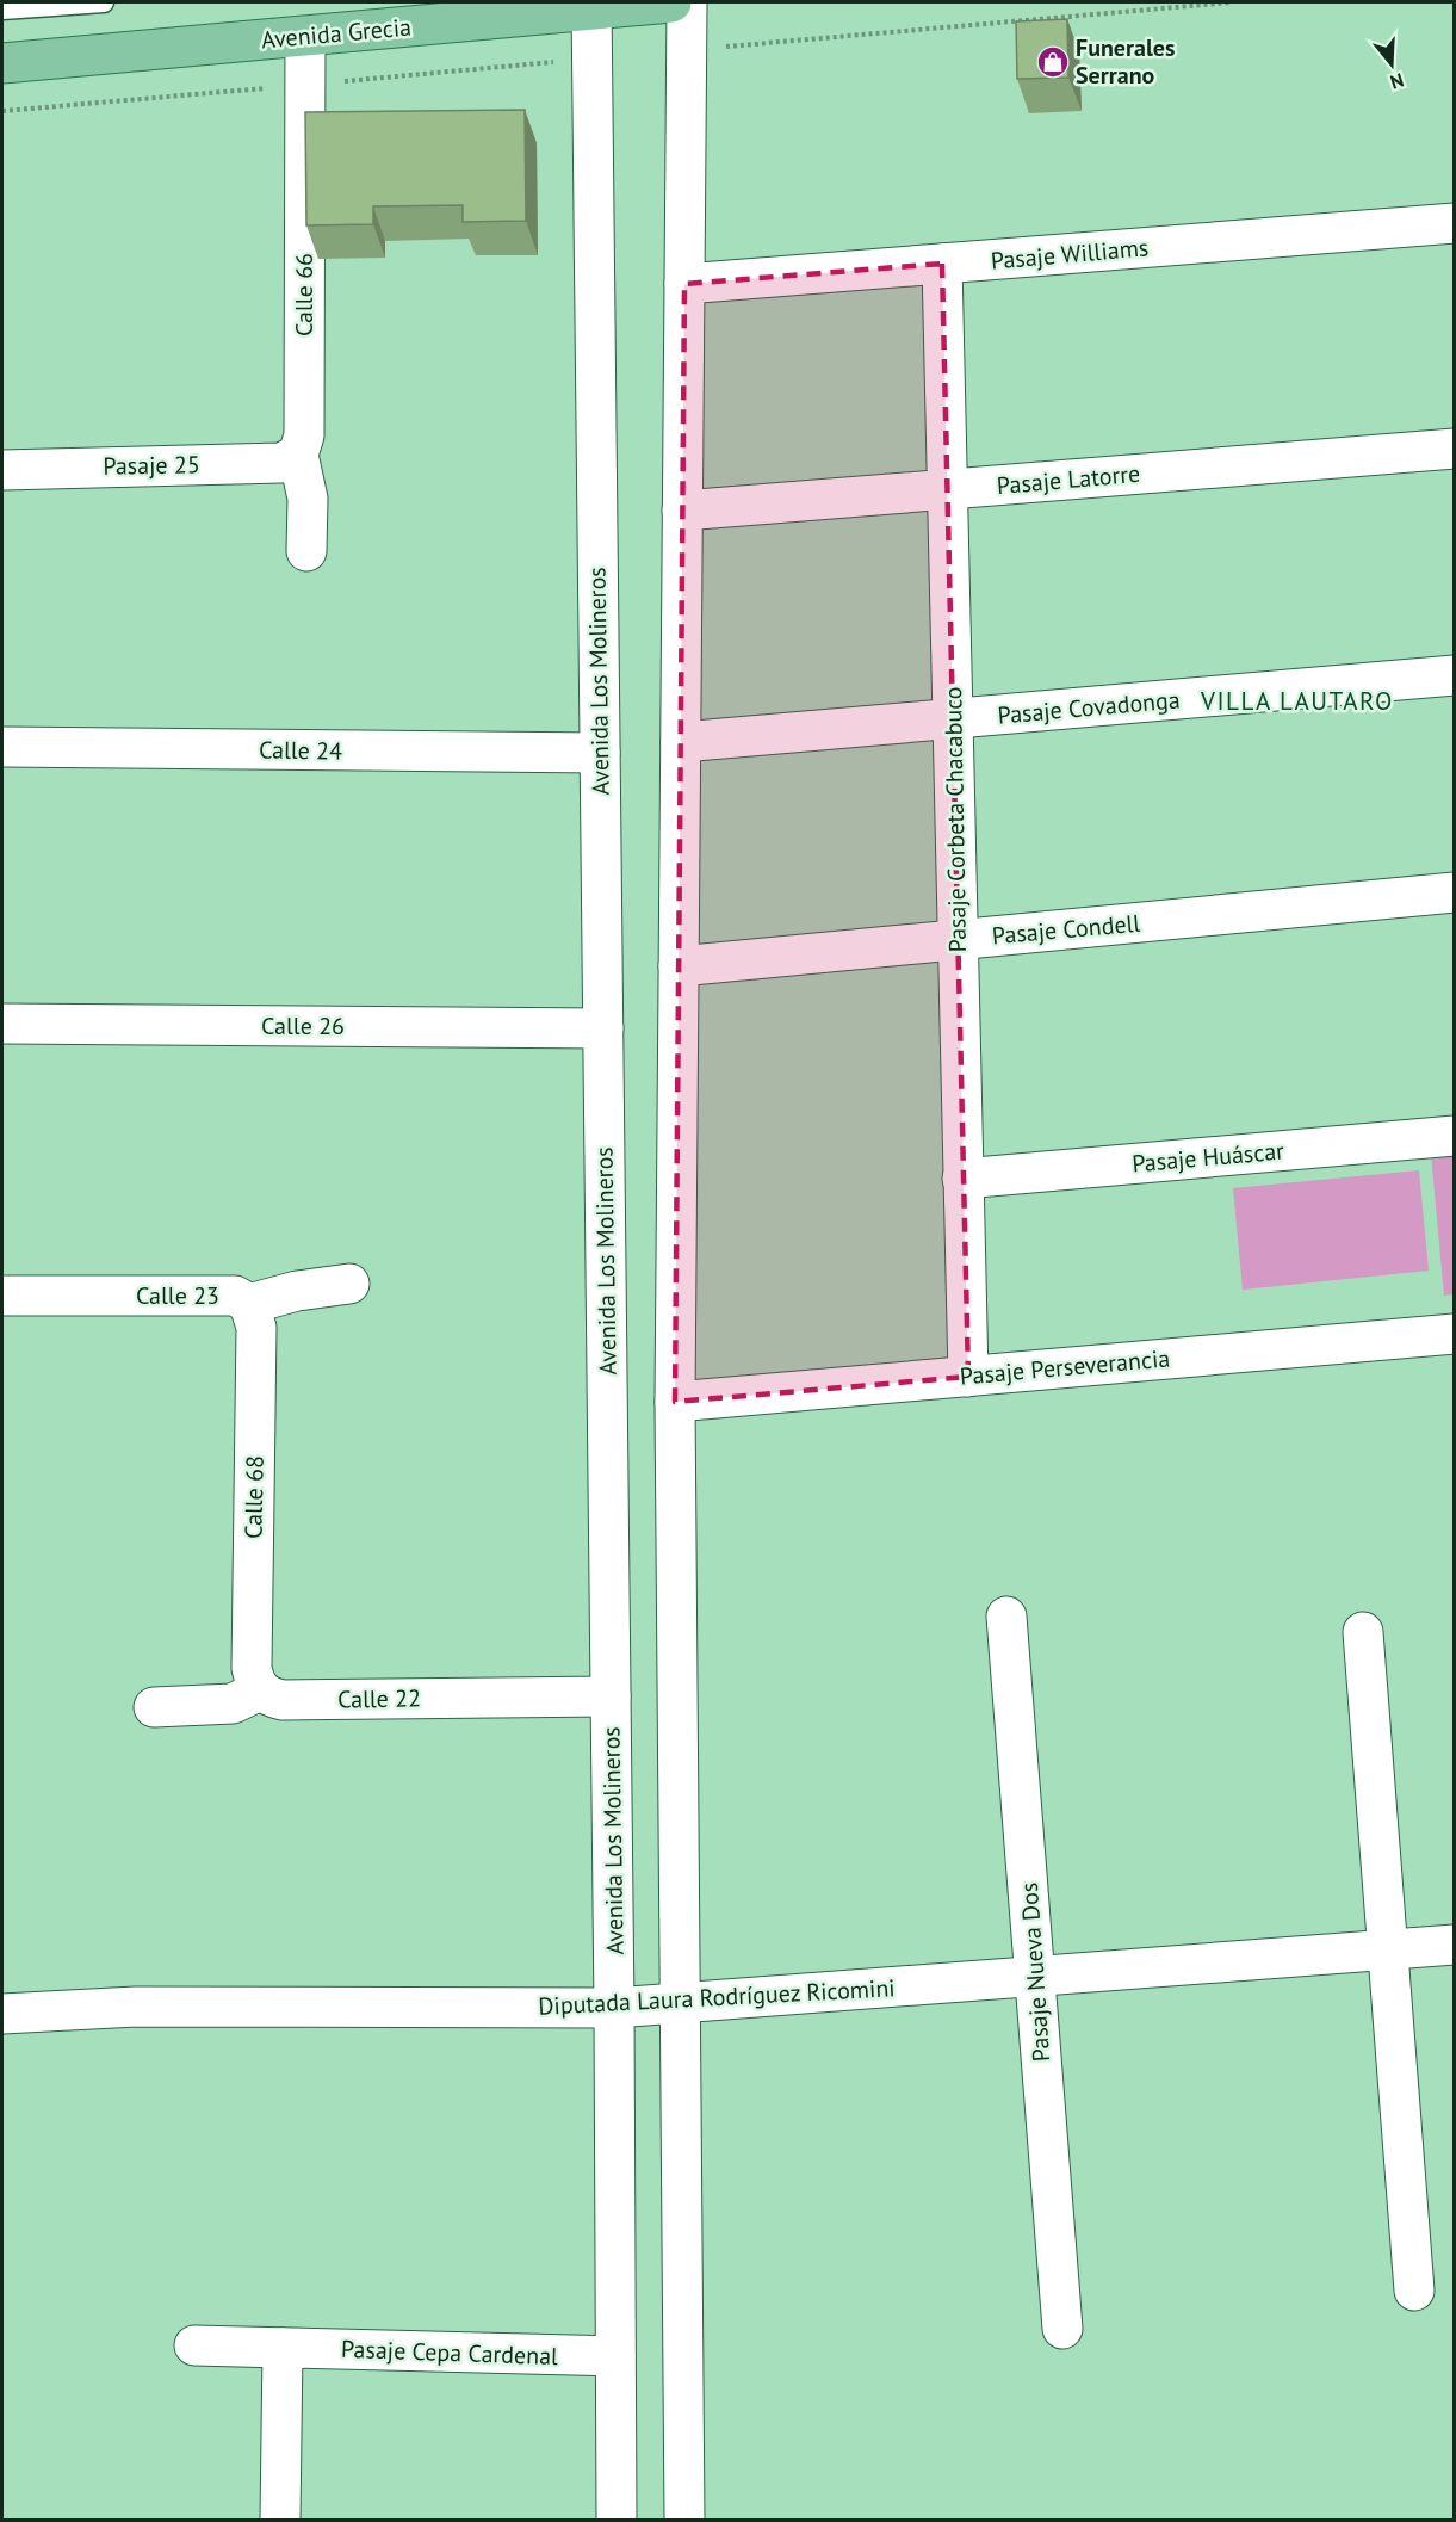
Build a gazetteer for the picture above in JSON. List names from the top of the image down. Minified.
{"streets":{"main road":["Avenida Grecia"],"street":["Pasaje Williams","Calle 66","Pasaje 25","Pasaje Latorre","Avenida Los Molineros","Pasaje Covadonga","Calle 24","Pasaje Corbeta Chacabuco","Pasaje Condell","Calle 26","Pasaje Huáscar","Calle 23","Pasaje Perseverancia","Calle 68","Calle 22","Pasaje Nueva Dos","Diputada Laura Rodríguez Ricomini","Pasaje Cepa Cardenal"]},"crossings":[["Avenida Grecia","Calle 66"],["Avenida Grecia","Avenida Los Molineros"],["Pasaje Williams","Pasaje Corbeta Chacabuco"],["Calle 66","Pasaje 25"],["Pasaje Latorre","Pasaje Corbeta Chacabuco"],["Avenida Los Molineros","Calle 24"],["Avenida Los Molineros","Calle 26"],["Avenida Los Molineros","Calle 22"],["Avenida Los Molineros","Diputada Laura Rodríguez Ricomini"],["Avenida Los Molineros","Pasaje Cepa Cardenal"],["Pasaje Covadonga","Pasaje Corbeta Chacabuco"],["Pasaje Corbeta Chacabuco","Pasaje Condell"],["Pasaje Corbeta Chacabuco","Pasaje Huáscar"],["Pasaje Corbeta Chacabuco","Pasaje Perseverancia"],["Calle 23","Calle 68"],["Calle 68","Calle 22"],["Pasaje Nueva Dos","Diputada Laura Rodríguez Ricomini"]],"districts":["VILLA LAUTARO"],"places":{"shop":["Funerales Serrano"]},"north":"bottom"}
